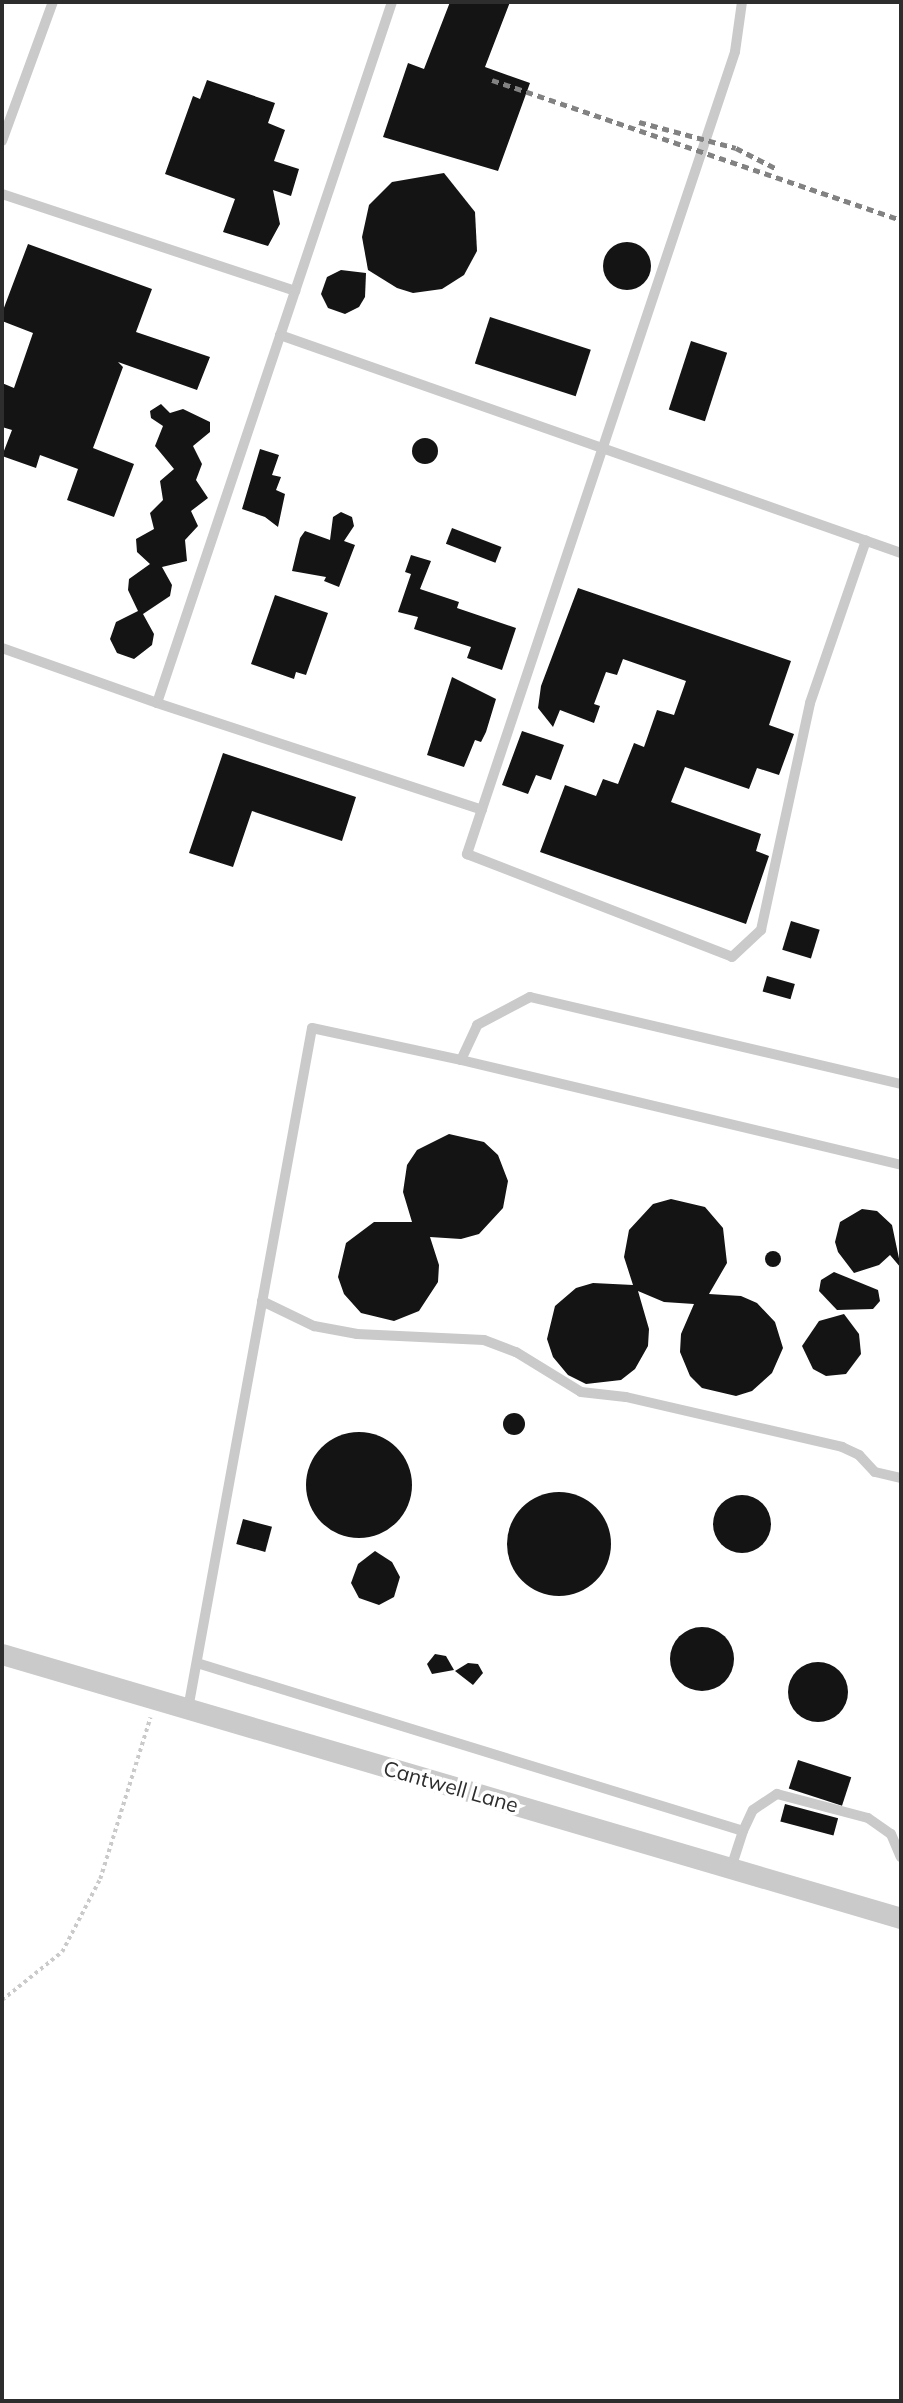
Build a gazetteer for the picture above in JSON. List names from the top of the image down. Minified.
{"streets":{"street":["Cantwell Lane"]}}
